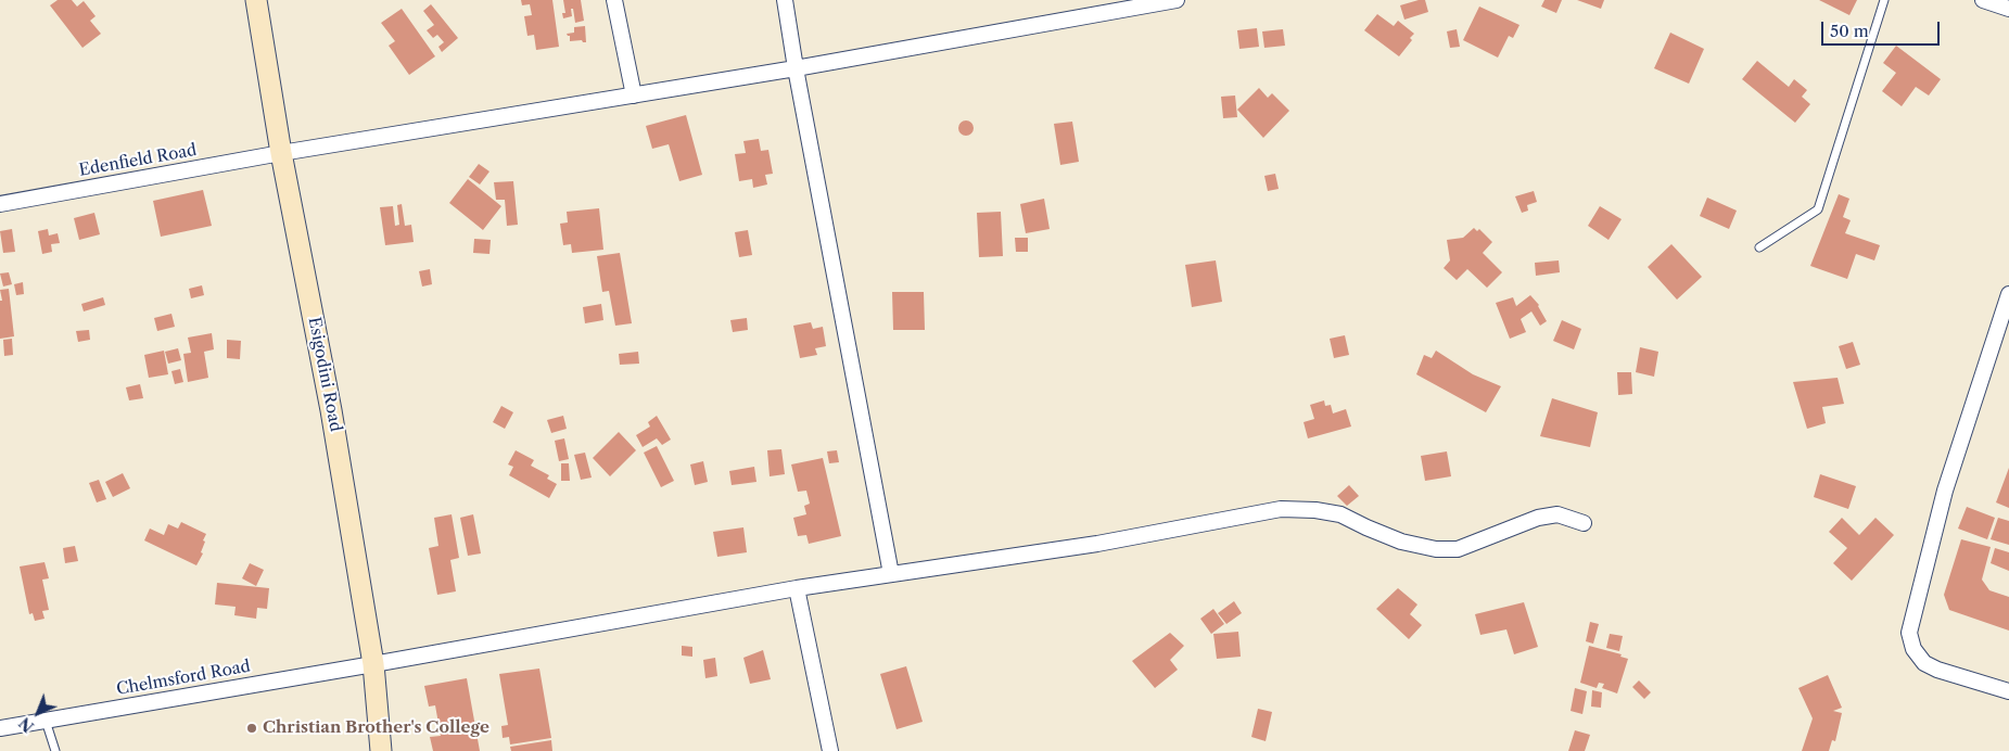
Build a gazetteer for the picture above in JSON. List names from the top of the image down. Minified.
{"streets":{"main road":["Esigodini Road"],"street":["Edenfield Road","Chelmsford Road"]},"crossings":[["Edenfield Road","Esigodini Road"],["Esigodini Road","Chelmsford Road"]],"places":["Christian Brother's College"],"scale_bar":"50 m","north":"bottom left"}
